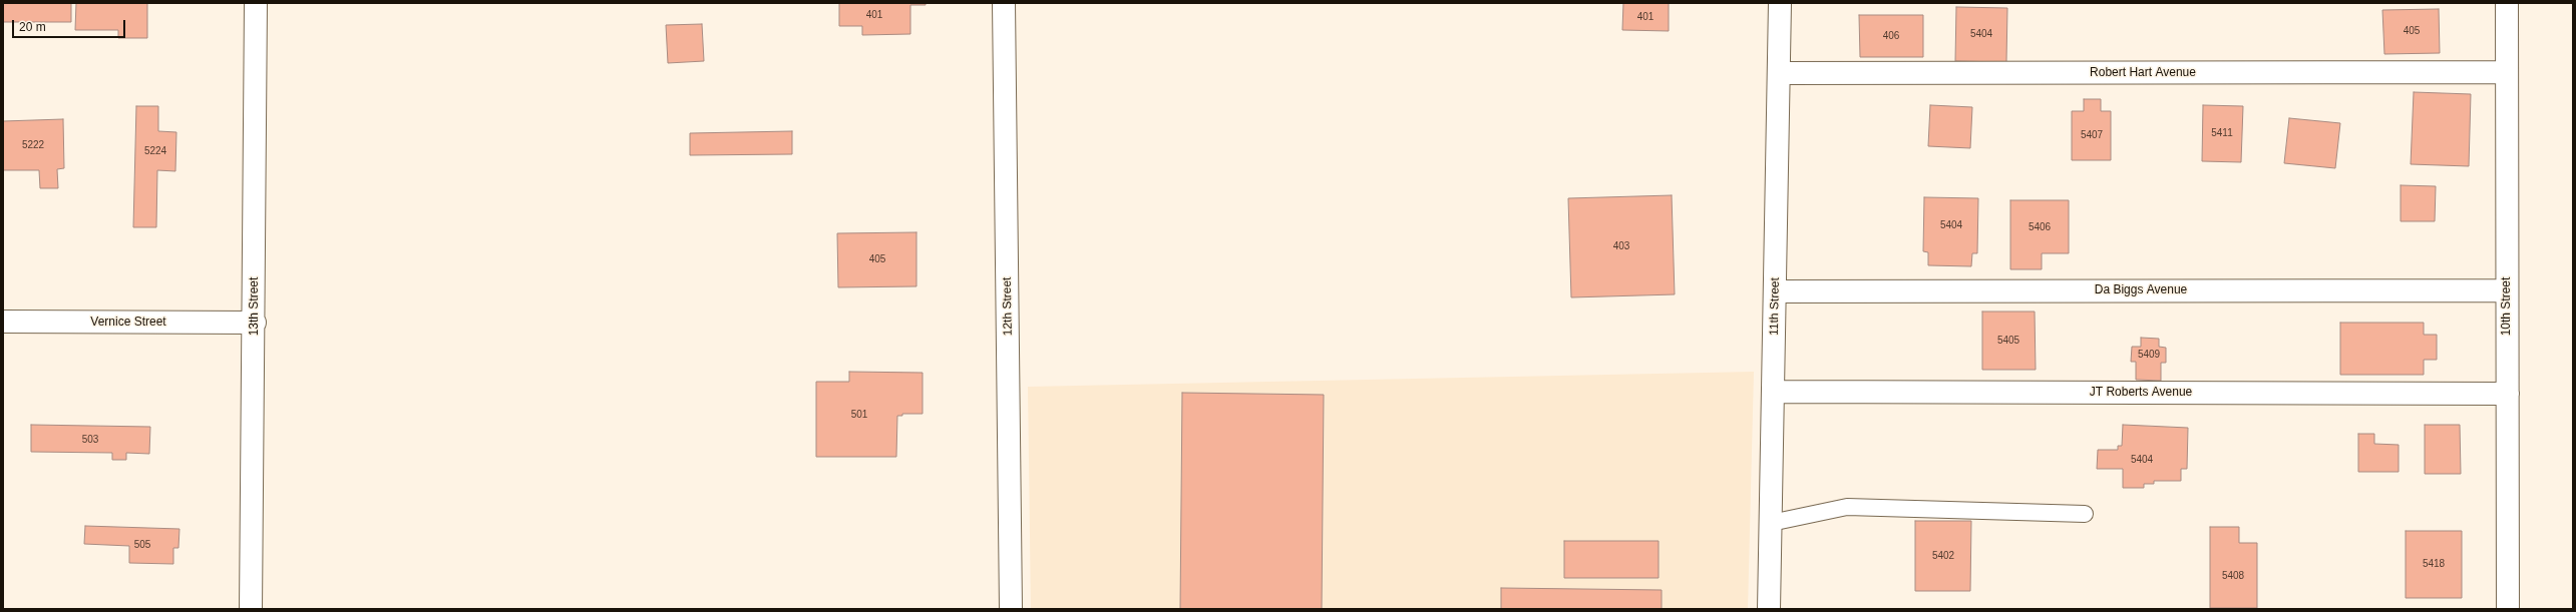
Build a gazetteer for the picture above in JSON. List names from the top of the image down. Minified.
{"streets":{"street":["Robert Hart Avenue","Da Biggs Avenue","13th Street","12th Street","11th Street","10th Street","Vernice Street","JT Roberts Avenue"]},"crossings":[["Robert Hart Avenue","11th Street"],["Robert Hart Avenue","10th Street"],["Da Biggs Avenue","11th Street"],["Da Biggs Avenue","10th Street"],["13th Street","Vernice Street"],["11th Street","JT Roberts Avenue"],["10th Street","JT Roberts Avenue"]],"house_numbers":["401","401","405","5404","406","5411","5407","5222","5224","5404","5406","403","405","5405","5409","501","503","5404","505","5402","5418","5408"],"scale_bar":"20 m"}
